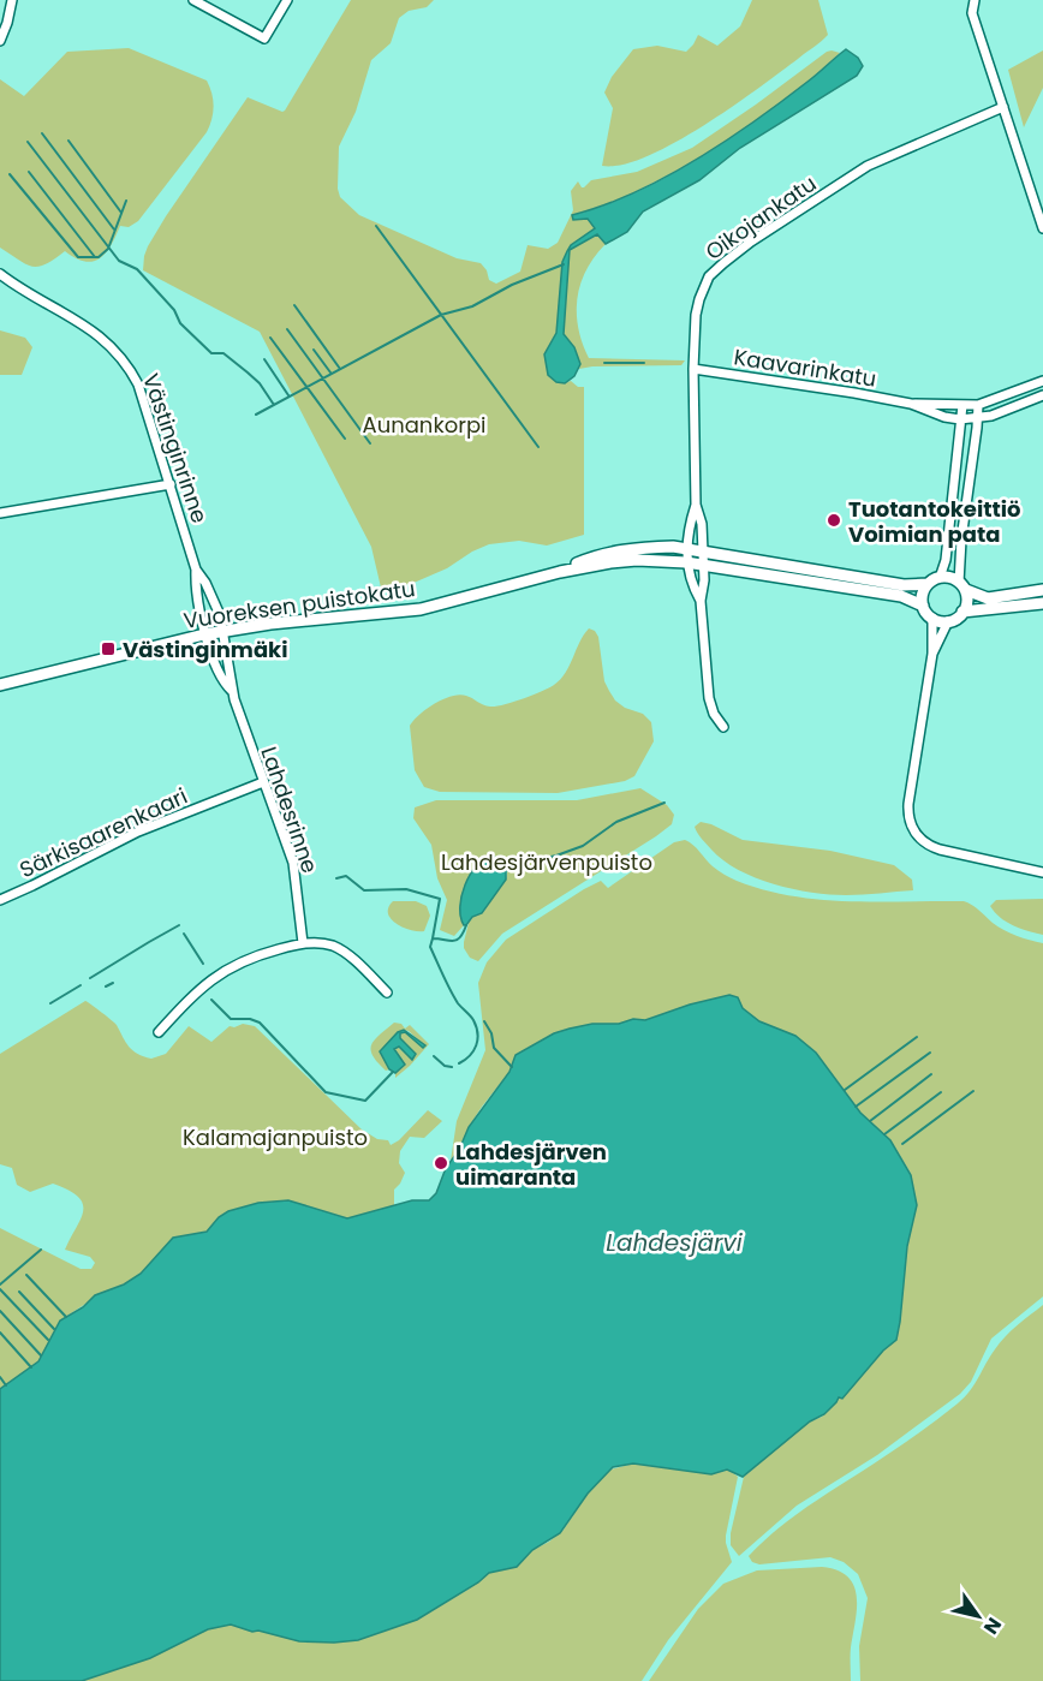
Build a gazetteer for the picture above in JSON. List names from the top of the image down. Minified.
{"streets":{"main road":["Vuoreksen puistokatu"],"street":["Oikojankatu","Kaavarinkatu","Västinginrinne","Lahdesrinne","Särkisaarenkaari"]},"crossings":[["Oikojankatu","Kaavarinkatu"],["Oikojankatu","Vuoreksen puistokatu"],["Västinginrinne","Vuoreksen puistokatu"],["Västinginrinne","Lahdesrinne"],["Vuoreksen puistokatu","Lahdesrinne"],["Lahdesrinne","Särkisaarenkaari"]],"water":["Lahdesjärvi"],"parks":["Aunankorpi","Lahdesjärvenpuisto","Kalamajanpuisto"],"places":{"other":["Tuotantokeittiö Voimian pata","Lahdesjärven uimaranta"],"transit":["Västinginmäki"]},"north":"bottom right"}
